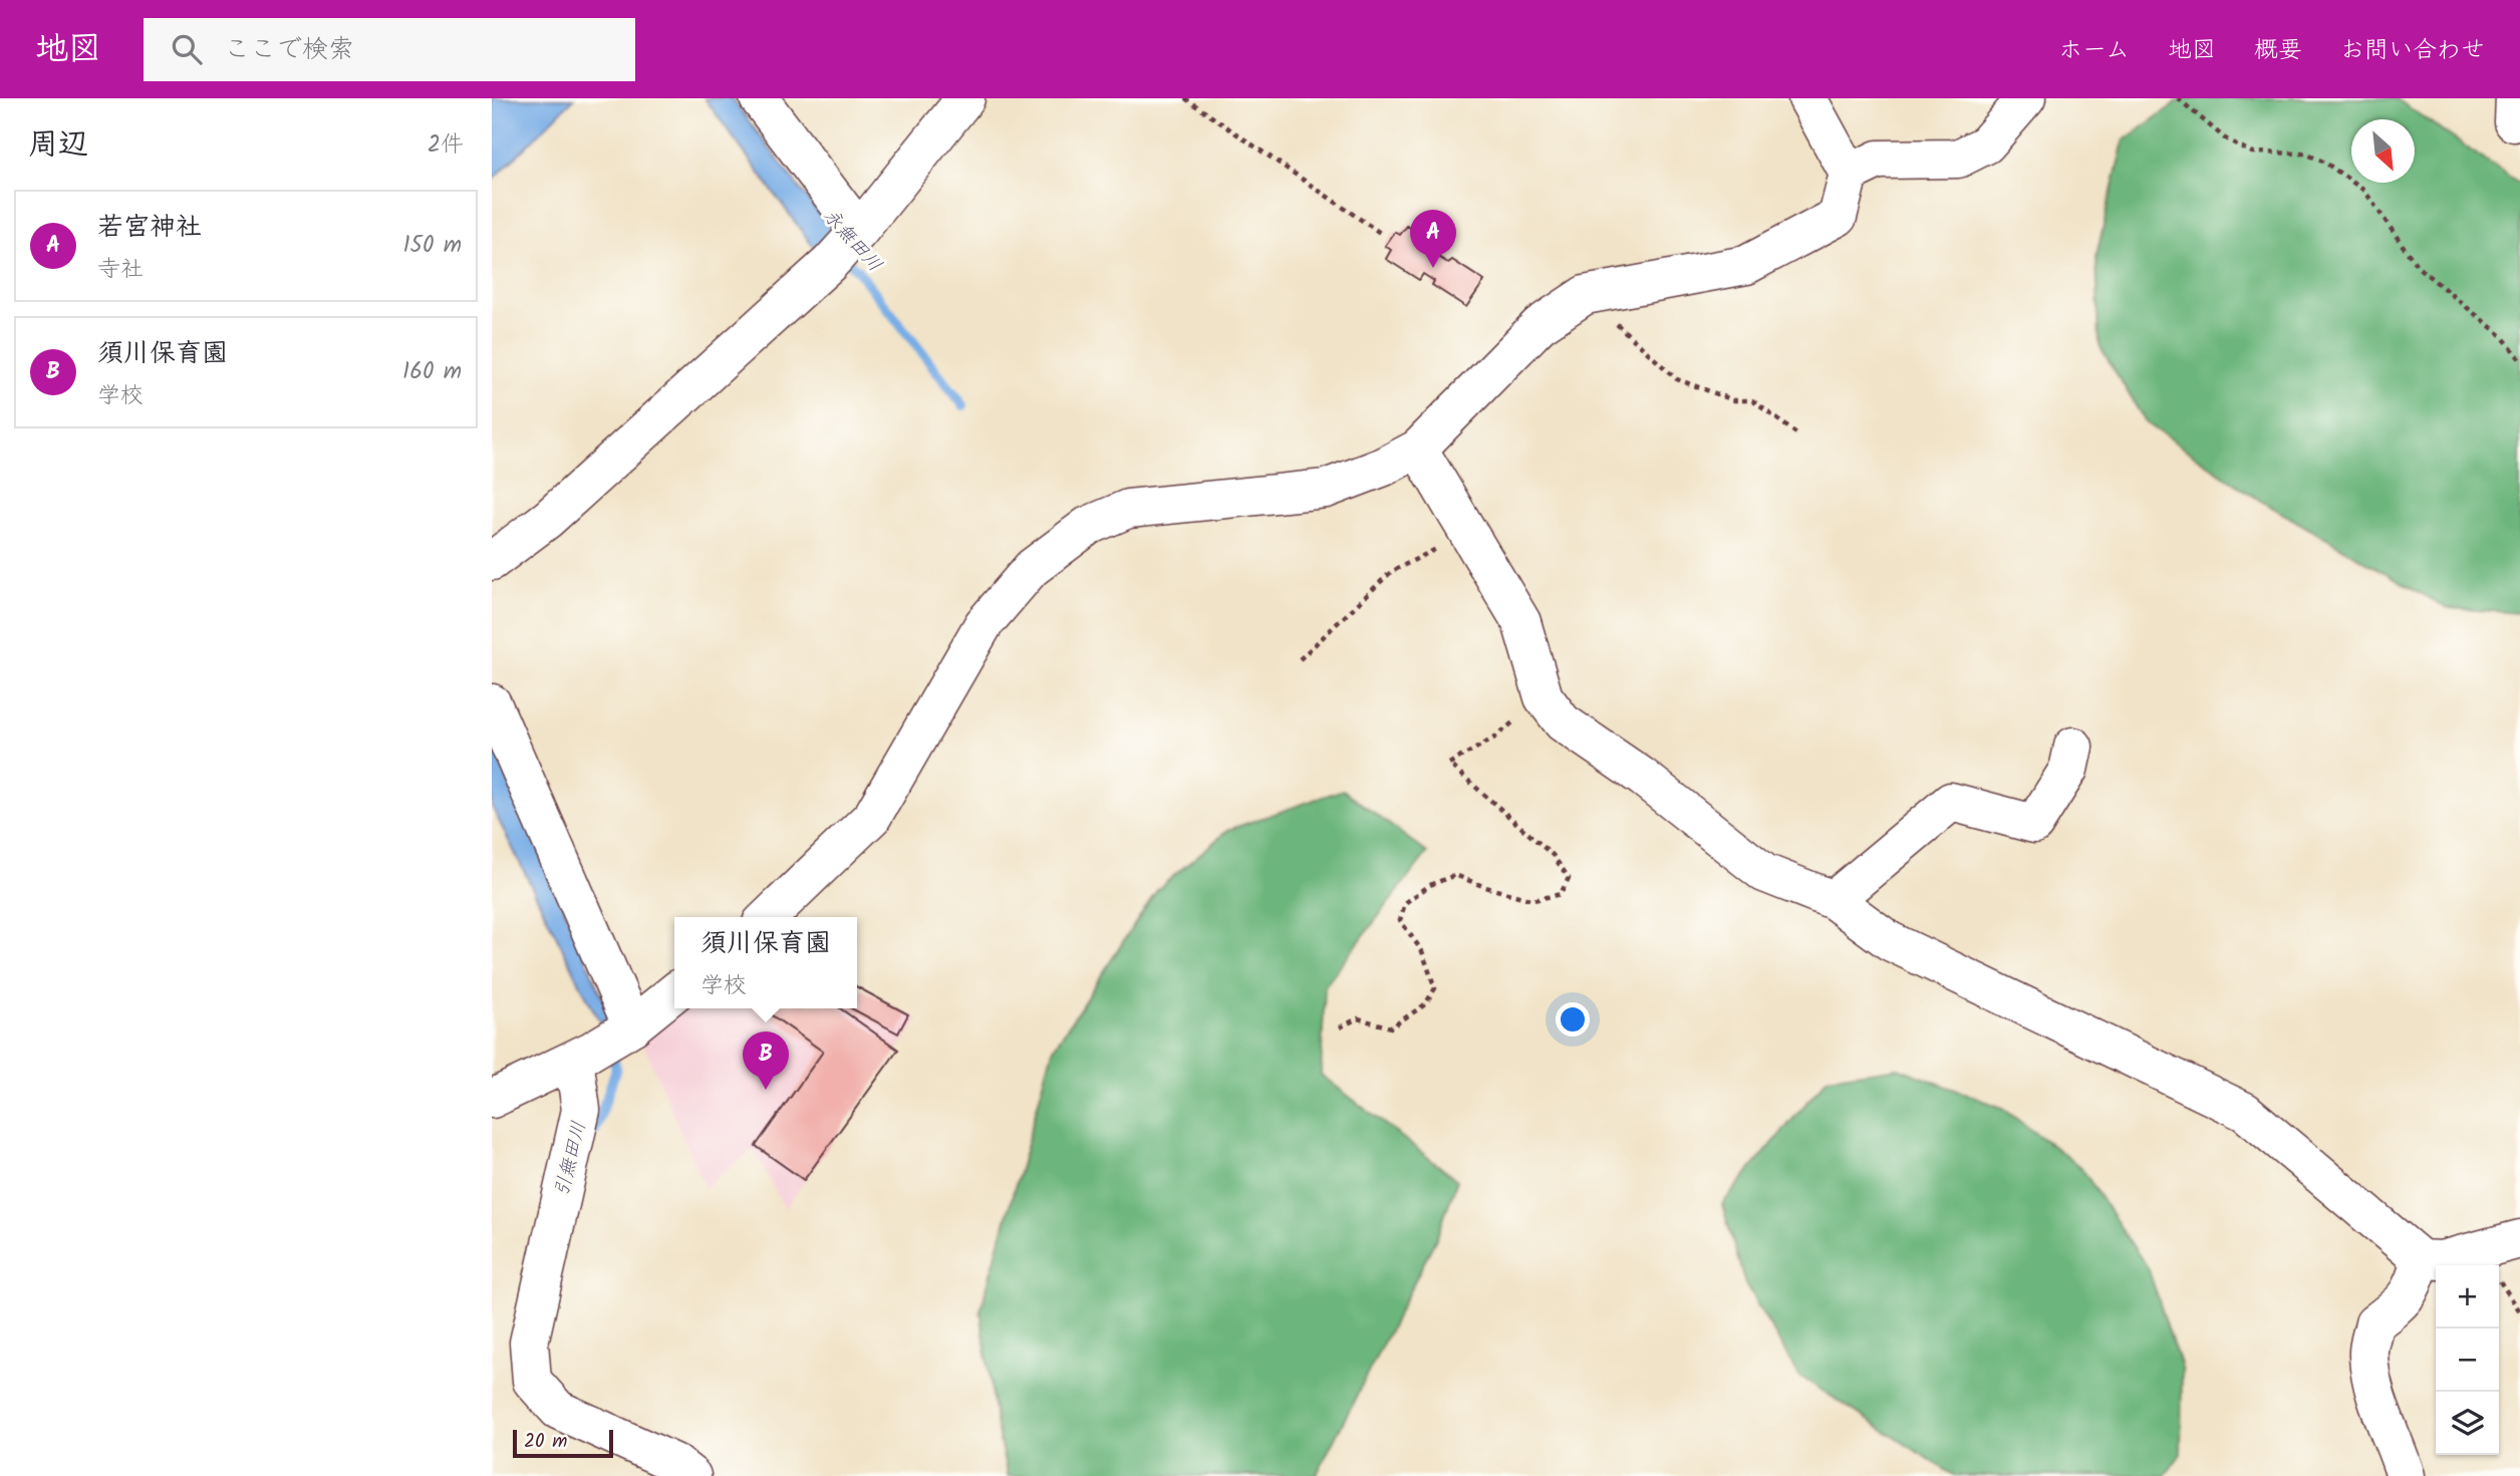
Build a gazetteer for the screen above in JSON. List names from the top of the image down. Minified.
{"water":["永無田川","引無田川"],"scale_bar":"20 m","north":"bottom right","page":{"header":"地図","search":"ここで検索","nav":["ホーム","地図","概要","お問い合わせ"],"heading":["周辺","2件"],"list":[{"mark":"A","name":"若宮神社","note":"寺社","value":"150 m"},{"mark":"B","name":"須川保育園","note":"学校","value":"160 m"}],"pins":["A","B"],"popup":["須川保育園","学校"],"map_buttons":["+","−"],"scale":"20 m"}}
